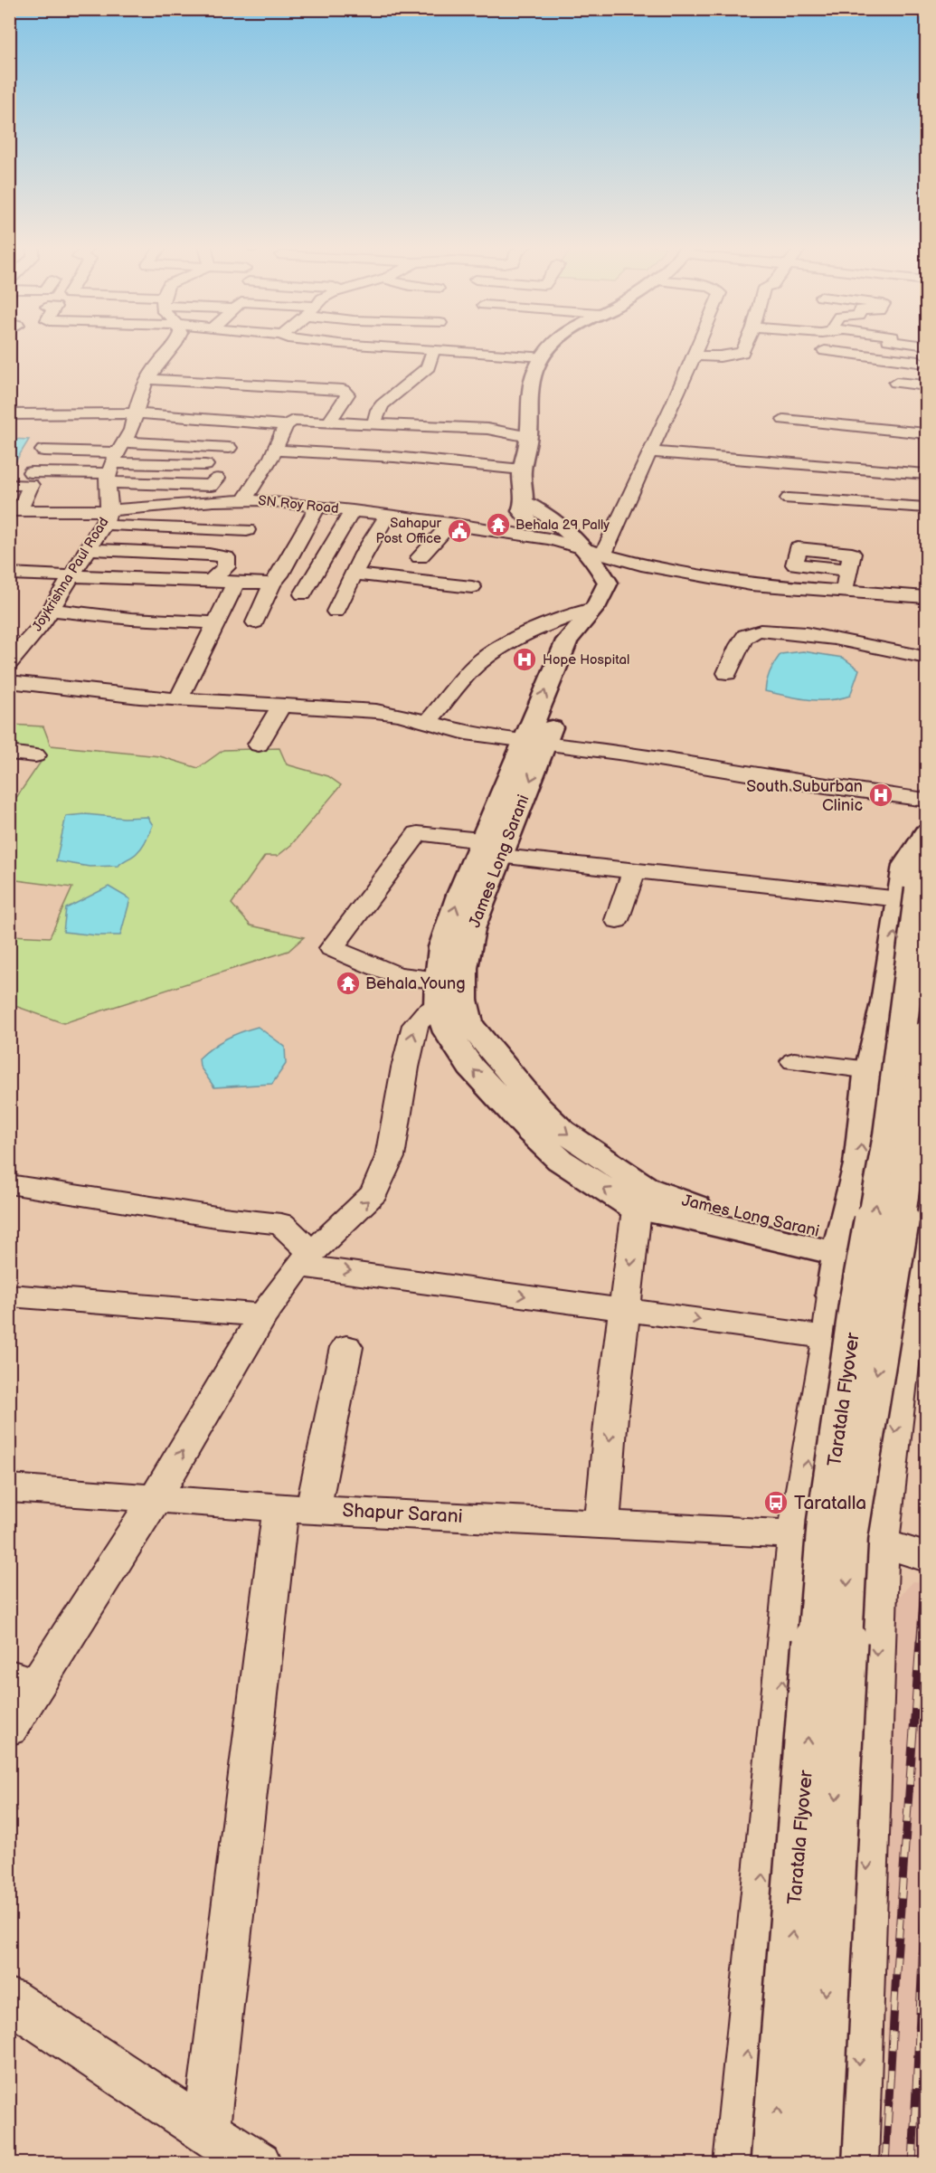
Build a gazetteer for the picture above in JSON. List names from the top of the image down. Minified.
{"streets":{"main road":["James Long Sarani","Taratala Flyover"],"street":["SN Roy Road","Joykrishna Paul Road","Shapur Sarani"]},"crossings":[["SN Roy Road","Joykrishna Paul Road"]],"places":{"temple":["Behala 29 Pally","Behala Young"],"public building":["Sahapur Post Office"],"hospital":["Hope Hospital","South Suburban Clinic"],"bus stop":["Taratalla"]}}
